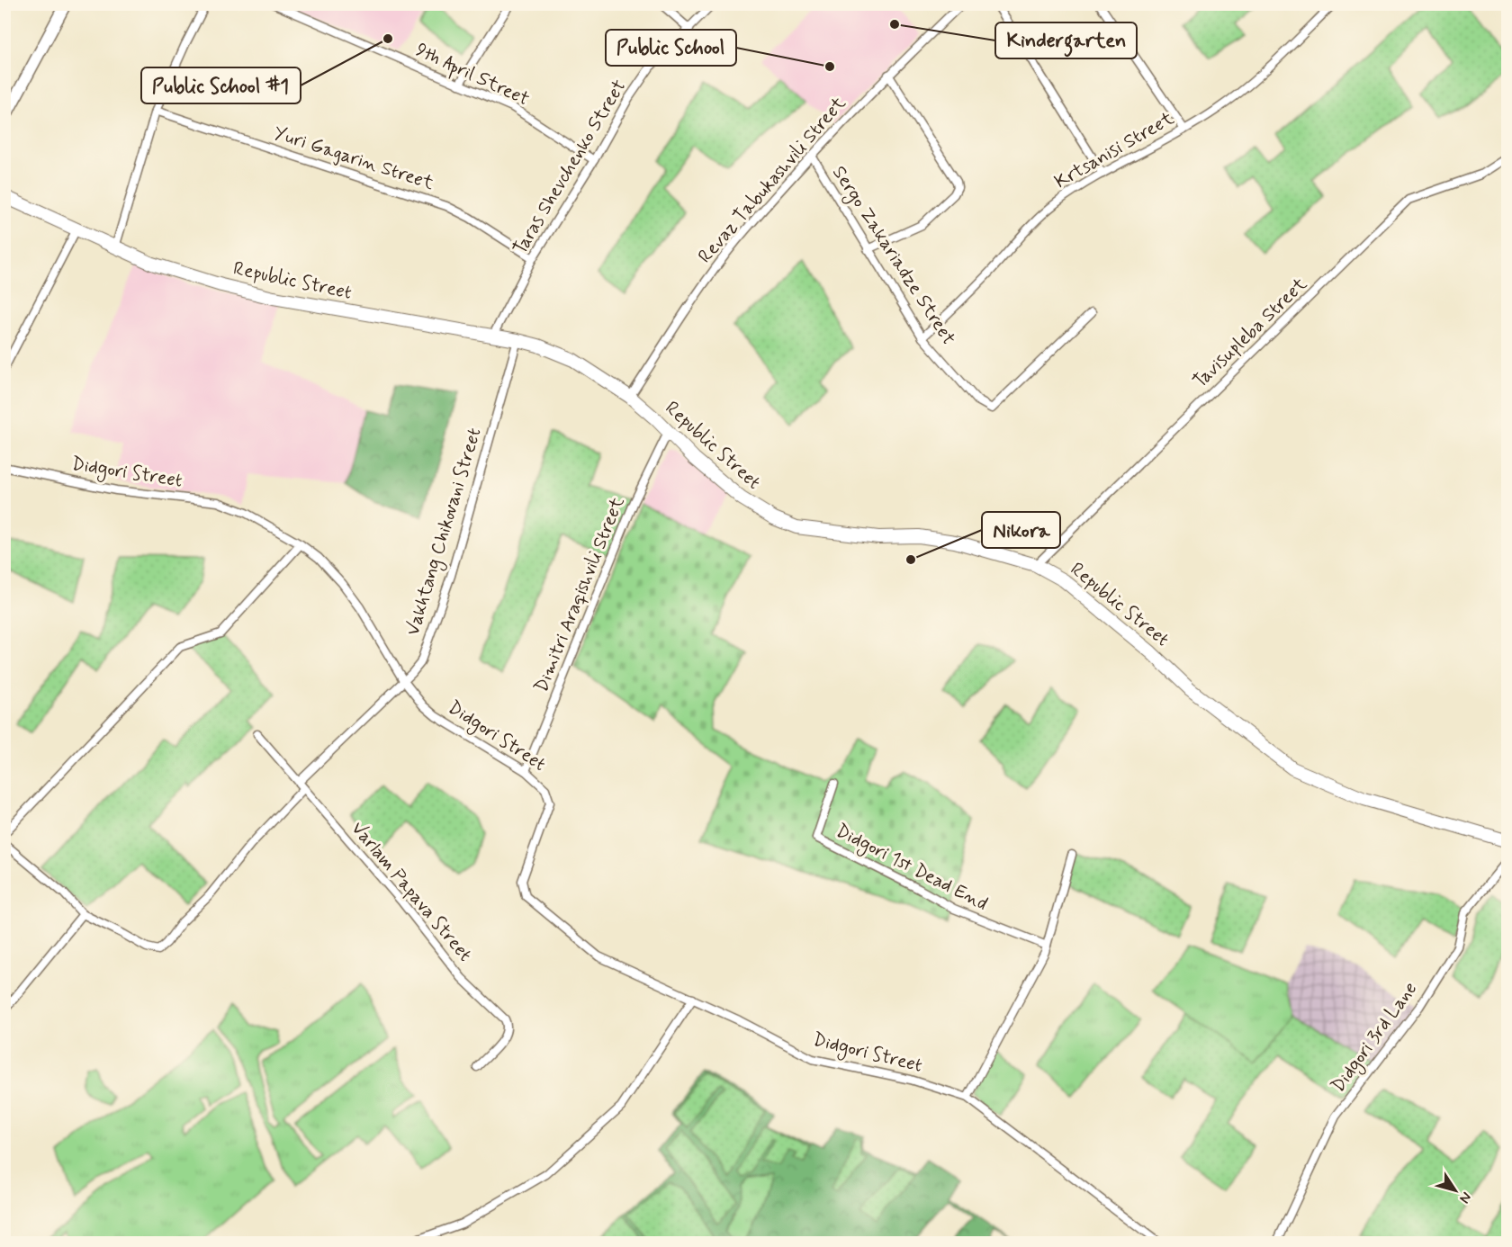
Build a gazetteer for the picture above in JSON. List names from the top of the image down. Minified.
{"streets":{"main road":["Republic Street"],"street":["9th April Street","Krtsanisi Street","Yuri Gagarin Street","Taras Shevchenko Street","Revaz Tabukashvili Street","Sergo Zakariadze Street","Tavisupleba Street","Didgori Street","Vakhtang Chikovani Street","Dimitri Araqishvili Street","Didgori 1st Dead End","Varlam Papava Street","Didgori 3rd Lane"]},"crossings":[["9th April Street","Taras Shevchenko Street"],["Krtsanisi Street","Sergo Zakariadze Street"],["Yuri Gagarin Street","Taras Shevchenko Street"],["Taras Shevchenko Street","Republic Street"],["Revaz Tabukashvili Street","Sergo Zakariadze Street"],["Revaz Tabukashvili Street","Republic Street"],["Republic Street","Tavisupleba Street"],["Republic Street","Vakhtang Chikovani Street"],["Republic Street","Dimitri Araqishvili Street"],["Didgori Street","Vakhtang Chikovani Street"],["Didgori Street","Dimitri Araqishvili Street"],["Vakhtang Chikovani Street","Varlam Papava Street"]],"places":["Kindergarten","Public School #1","Public School","Nikora"],"north":"bottom right"}
